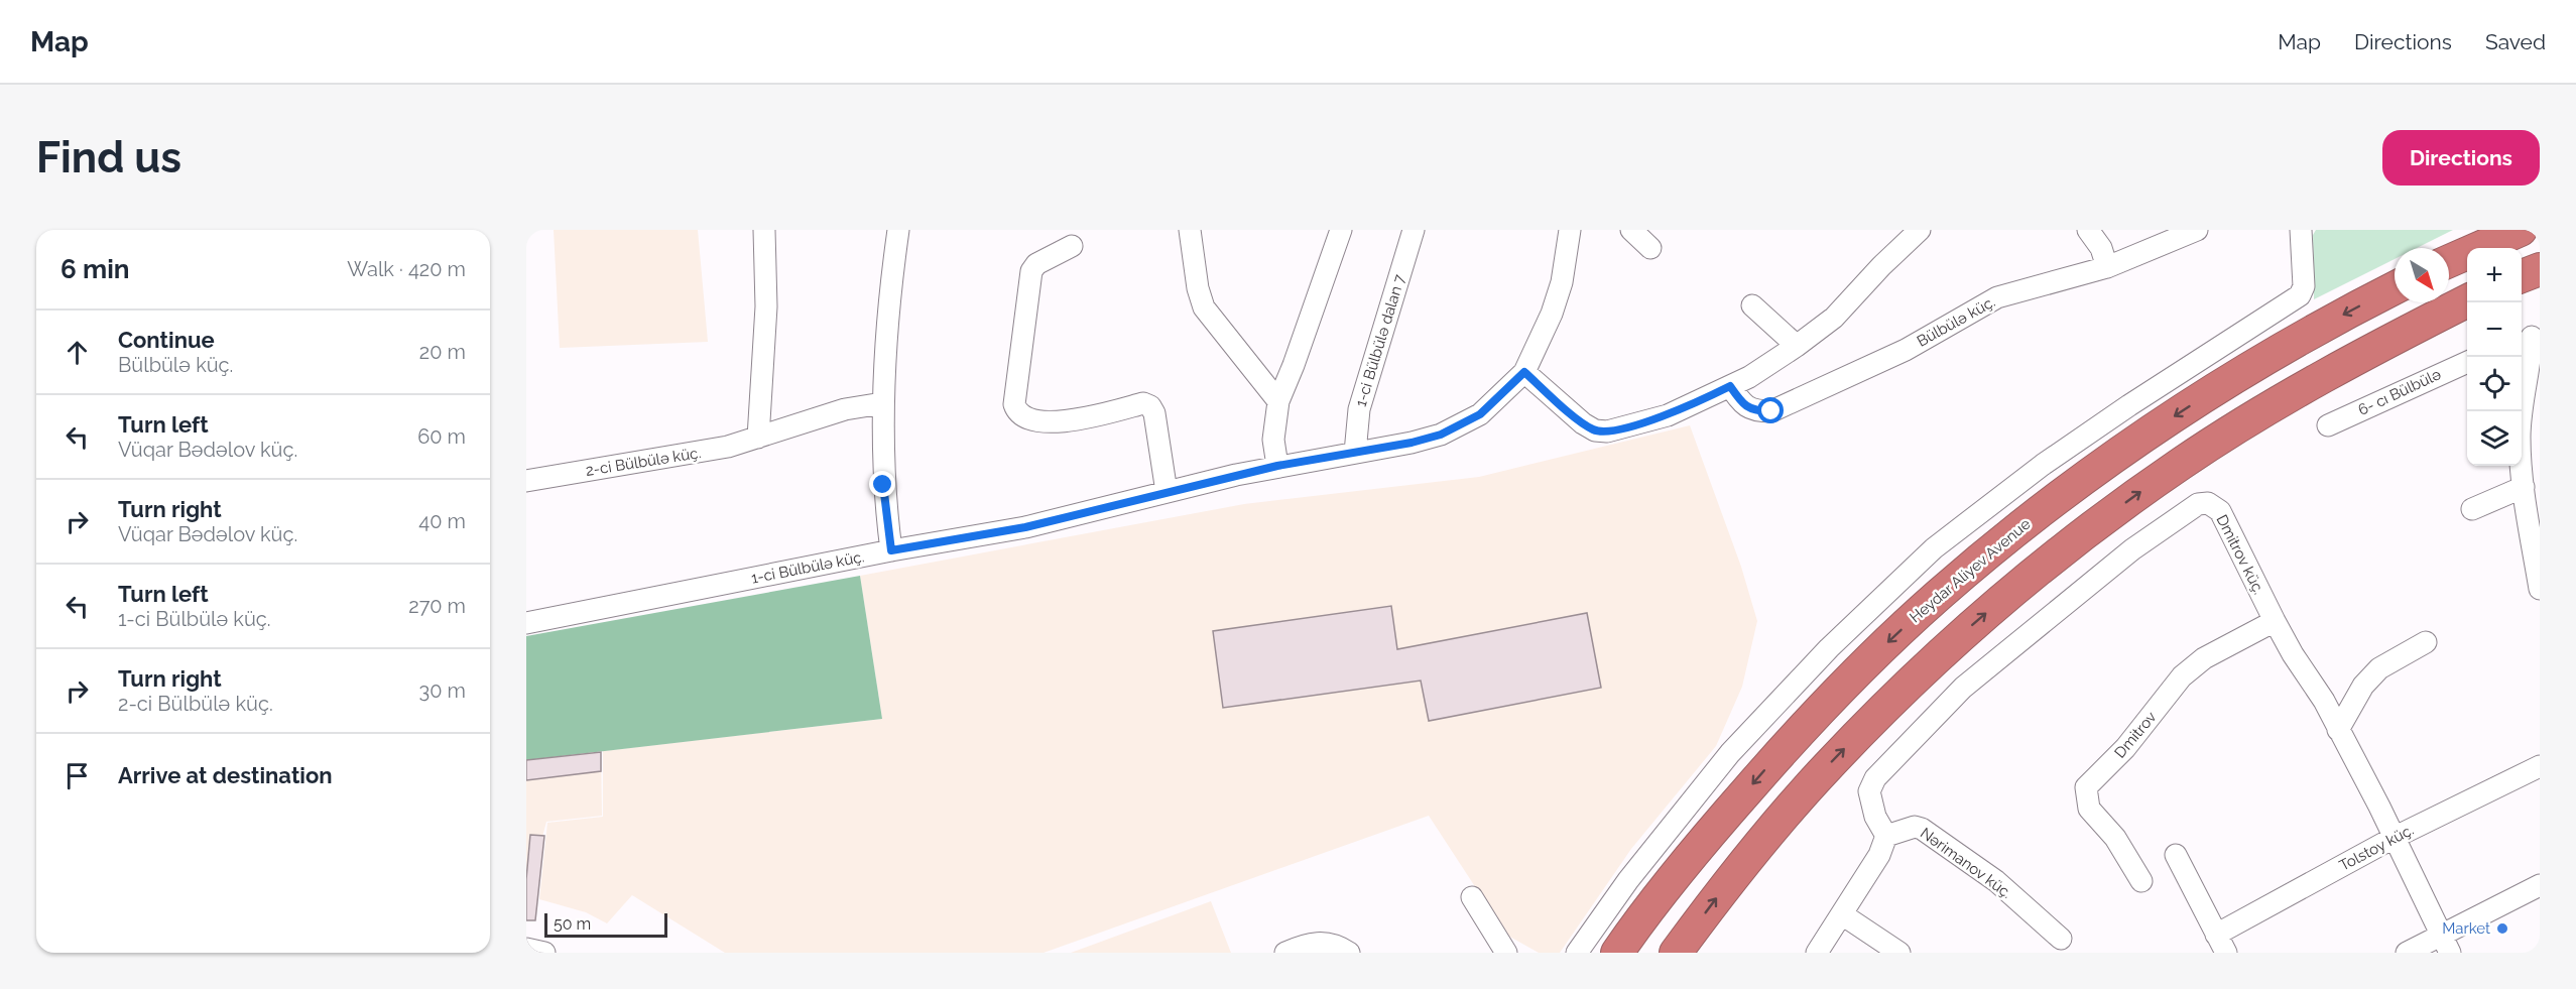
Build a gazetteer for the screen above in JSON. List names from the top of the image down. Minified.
{"streets":{"highway":["Heydar Aliyev Avenue"],"street":["Bülbülə küç.","1-ci Bülbülə dalan 7","6- cı Bülbülə","2-ci Bülbülə küç.","Dmitrov küç.","1-ci Bülbülə küç.","Dmitrov","Tolstoy küç.","Nərimanov küç."]},"crossings":[["1-ci Bülbülə dalan 7","1-ci Bülbülə küç."],["Dmitrov küç.","Dmitrov"],["Dmitrov küç.","Tolstoy küç."],["Dmitrov küç.","Nərimanov küç."]],"places":["Market"],"scale_bar":"50 m","north":"bottom right","page":{"header":"Map","nav":["Map","Directions","Saved"],"buttons":"Directions","title":"Find us","heading":["6 min","Walk · 420 m"],"map_buttons":["+","−"],"list":[["Continue","Bülbülə küç.","20 m"],["Turn left","Vüqar Bədəlov küç.","60 m"],["Turn right","Vüqar Bədəlov küç.","40 m"],["Turn left","1-ci Bülbülə küç.","270 m"],["Turn right","2-ci Bülbülə küç.","30 m"],"Arrive at destination"],"scale":"50 m"}}
